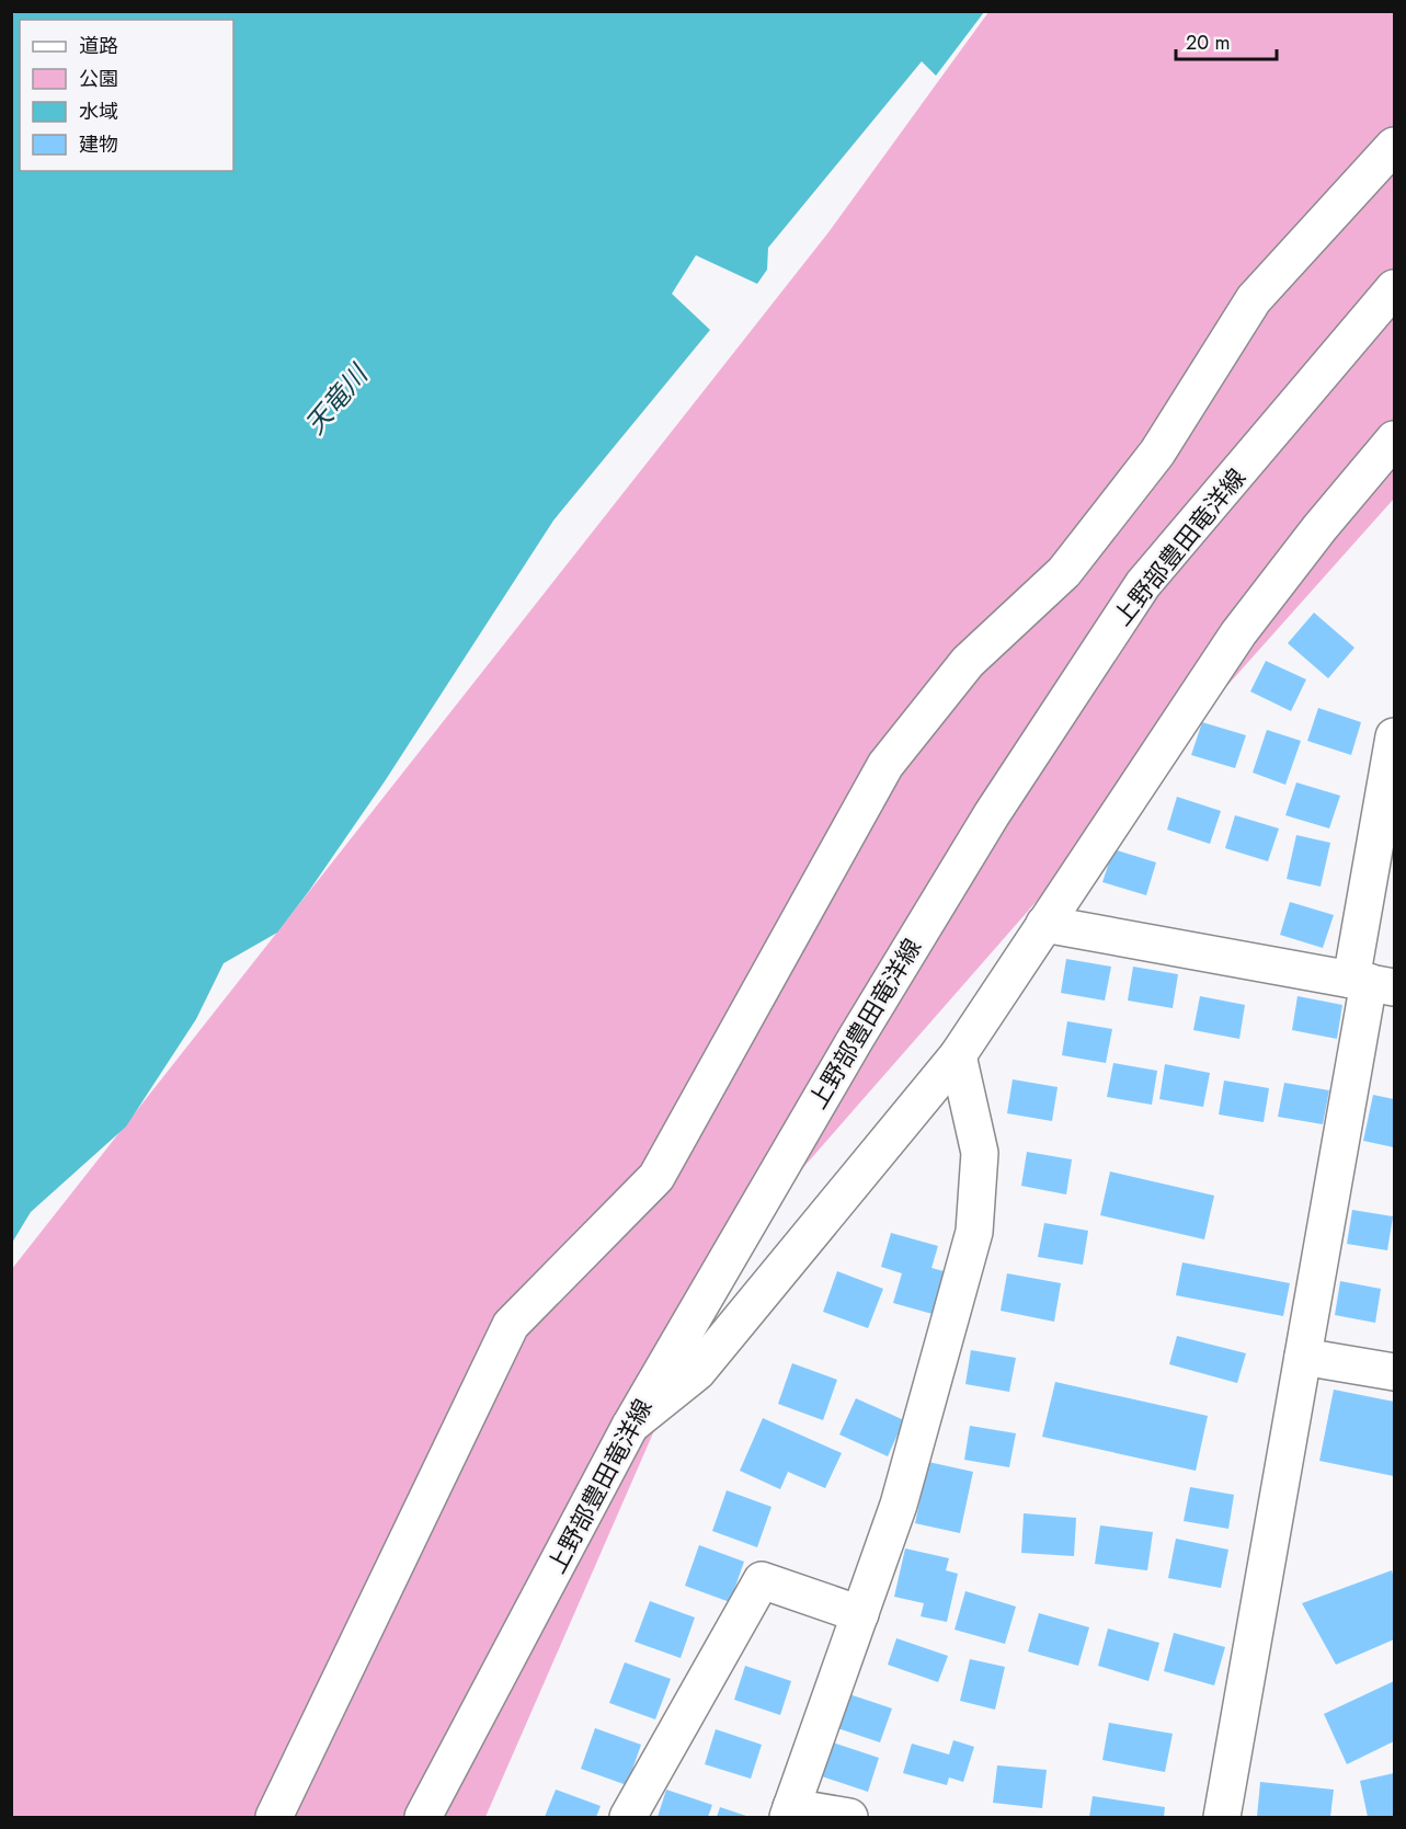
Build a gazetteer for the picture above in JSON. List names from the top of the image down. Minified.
{"streets":{"street":["上野部豊田竜洋線"]},"water":["天竜川"],"legend":["道路","公園","水域","建物"],"scale_bar":"20 m"}
